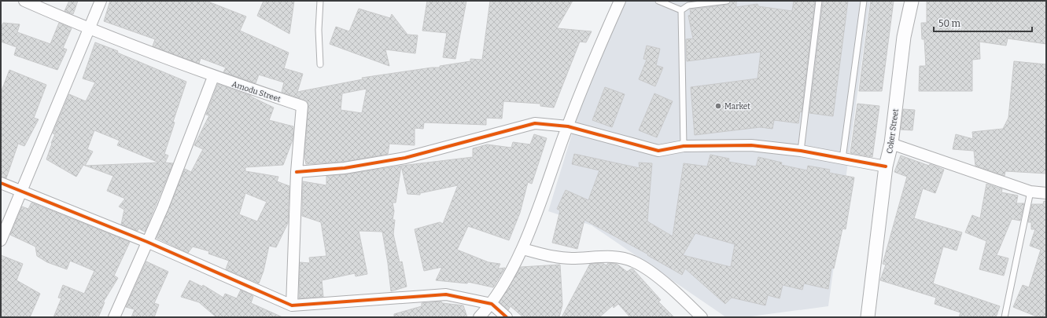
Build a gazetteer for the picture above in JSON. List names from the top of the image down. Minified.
{"streets":{"street":["Amodu Street","Coker Street"]},"places":["Market"],"scale_bar":"50 m"}
